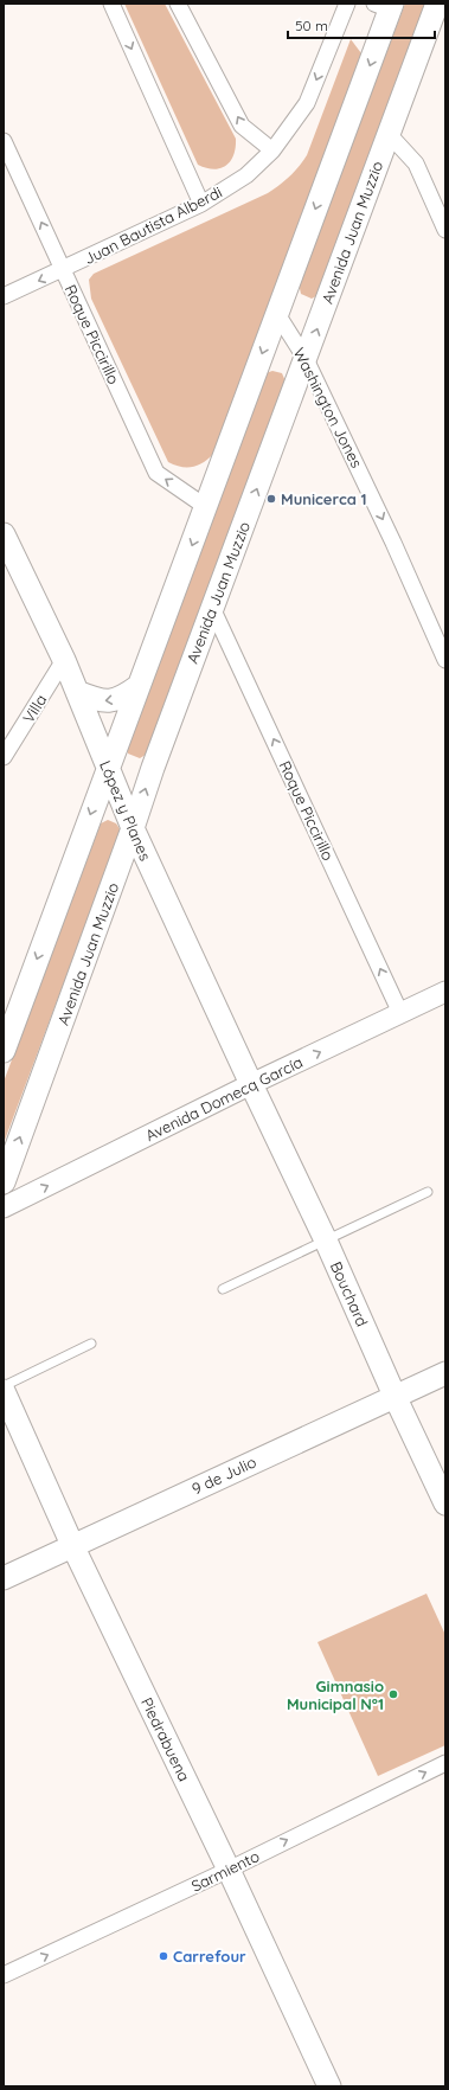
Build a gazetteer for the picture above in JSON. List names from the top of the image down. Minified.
{"streets":{"main road":["Avenida Juan Muzzio","López y Planes","Bouchard","9 de Julio","Piedrabuena"],"street":["Juan Bautista Alberdi","Roque Piccirillo","Washington Jones","Villa","Avenida Domecq García","Sarmiento"]},"crossings":[["Juan Bautista Alberdi","Roque Piccirillo"],["Avenida Juan Muzzio","Roque Piccirillo"],["Avenida Juan Muzzio","Washington Jones"],["Avenida Juan Muzzio","López y Planes"],["Roque Piccirillo","Avenida Domecq García"],["Villa","López y Planes"],["López y Planes","Avenida Domecq García"],["López y Planes","Bouchard"],["Avenida Domecq García","Bouchard"],["Bouchard","9 de Julio"],["9 de Julio","Piedrabuena"],["Piedrabuena","Sarmiento"]],"one_way":["Juan Bautista Alberdi","Roque Piccirillo","Washington Jones","Avenida Domecq García","Sarmiento"],"places":["Municerca 1","Gimnasio Municipal N°1","Carrefour"],"scale_bar":"50 m"}
